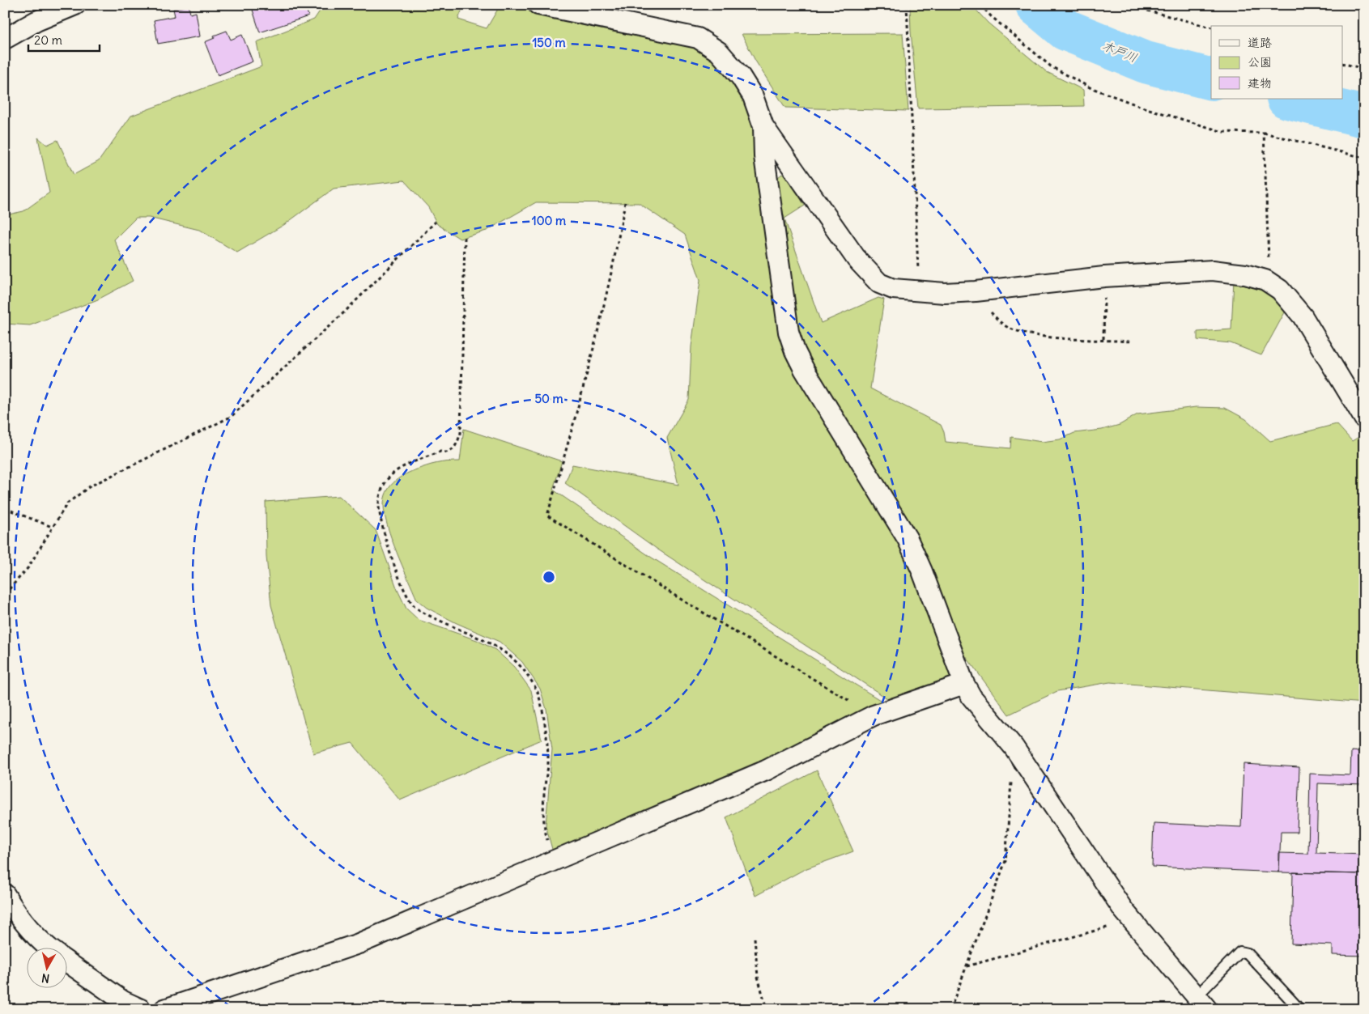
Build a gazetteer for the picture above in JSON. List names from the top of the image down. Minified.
{"water":["木戸川"],"legend":["道路","公園","建物"],"scale_bar":"20 m","north":"bottom","rings":["150 m","100 m","50 m"]}
